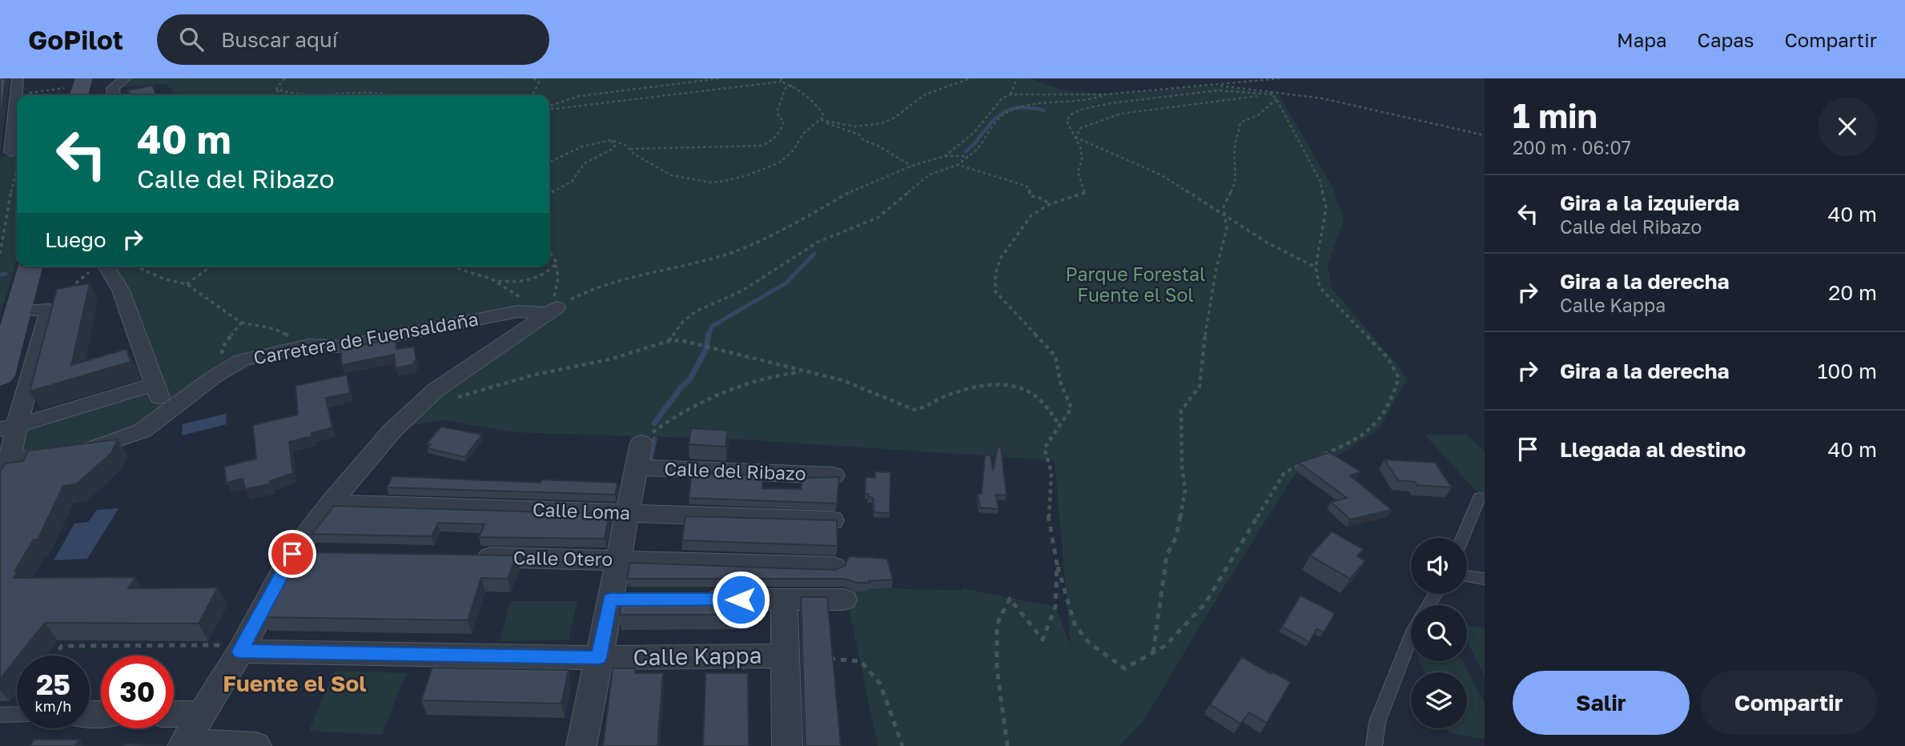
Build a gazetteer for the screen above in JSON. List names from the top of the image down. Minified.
{"streets":{"street":["Carretera de Fuensaldaña","Calle del Ribazo","Calle Loma","Calle Otero","Calle Kappa"]},"crossings":[["Calle del Ribazo","Calle Loma"],["Calle del Ribazo","Calle Otero"],["Calle del Ribazo","Calle Kappa"]],"districts":["Fuente el Sol"],"parks":["Parque Forestal Fuente el Sol"],"page":{"header":"GoPilot","search":"Buscar aquí","nav":["Mapa","Capas","Compartir"],"heading":["1 min","200 m · 06:07"],"turn":["40 m","Calle del Ribazo"],"list":[{"name":"Gira a la izquierda","note":"Calle del Ribazo","value":"40 m"},{"name":"Gira a la derecha","note":"Calle Kappa","value":"20 m"},{"name":"Gira a la derecha","value":"100 m"},{"name":"Llegada al destino","value":"40 m"}],"then":"Luego","speed":"25 km/h","limit":"30","buttons":["Salir","Compartir"]}}
